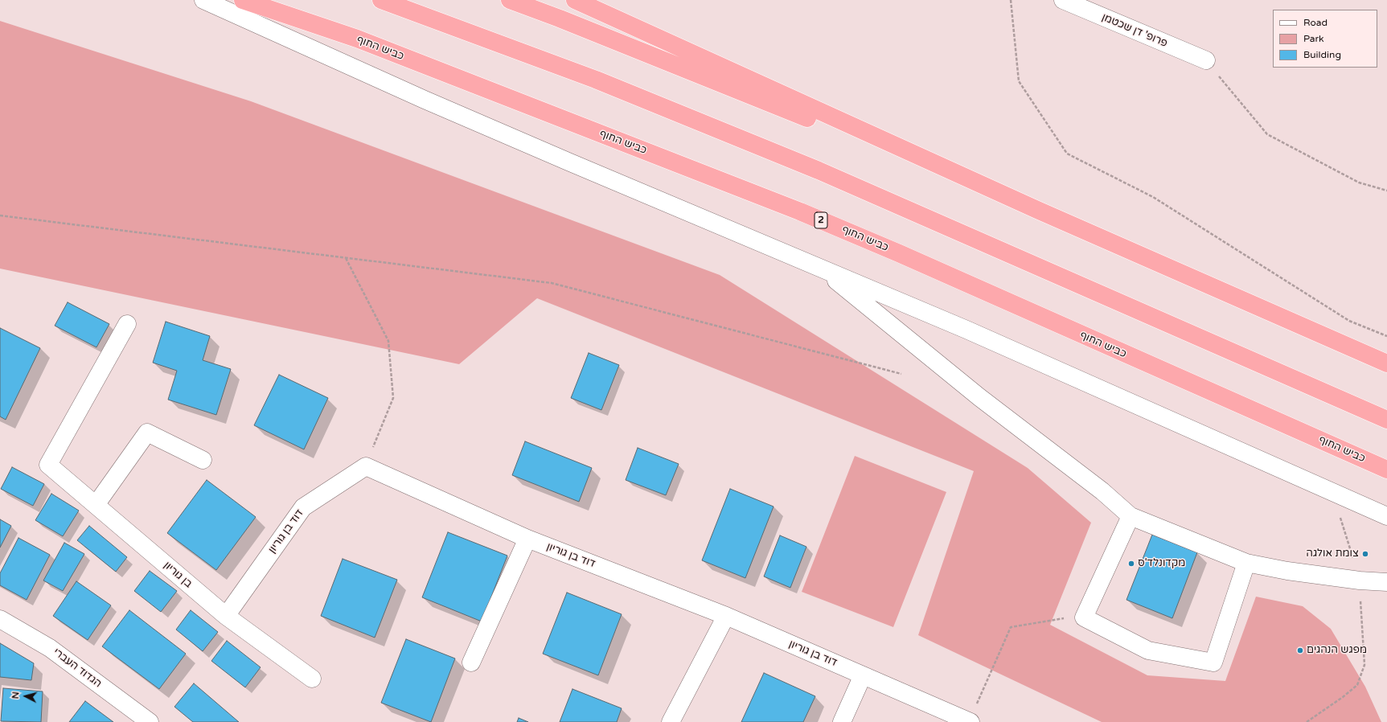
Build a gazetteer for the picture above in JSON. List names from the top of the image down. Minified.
{"streets":{"highway":["כביש החוף","2"],"street":["פרופ' דן שכטמן","דוד בן גוריון","בן גוריון","הגדוד העברי"]},"crossings":[["דוד בן גוריון","בן גוריון"]],"places":["צומת אולגה","מקדונלד'ס","מפגש הנהגים"],"legend":["Road","Park","Building"],"north":"left"}
